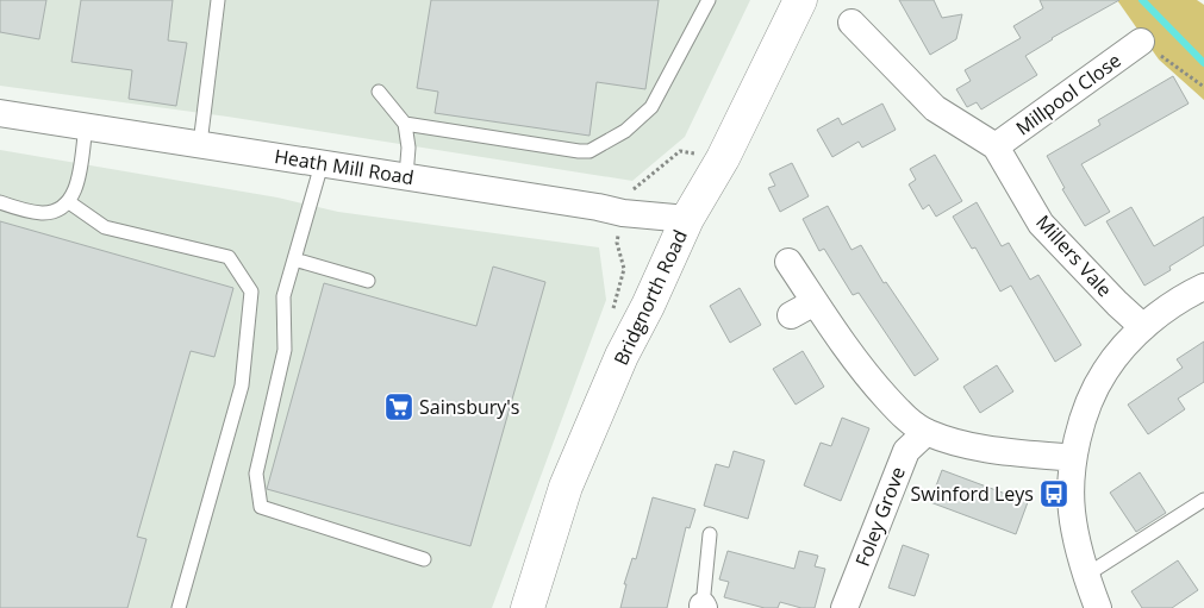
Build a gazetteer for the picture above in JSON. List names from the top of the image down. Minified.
{"streets":{"main road":["Bridgnorth Road"],"street":["Millpool Close","Heath Mill Road","Millers Vale","Foley Grove"]},"crossings":[["Millpool Close","Millers Vale"],["Heath Mill Road","Bridgnorth Road"]],"places":{"supermarket":["Sainsbury's"],"bus stop":["Swinford Leys"]}}
